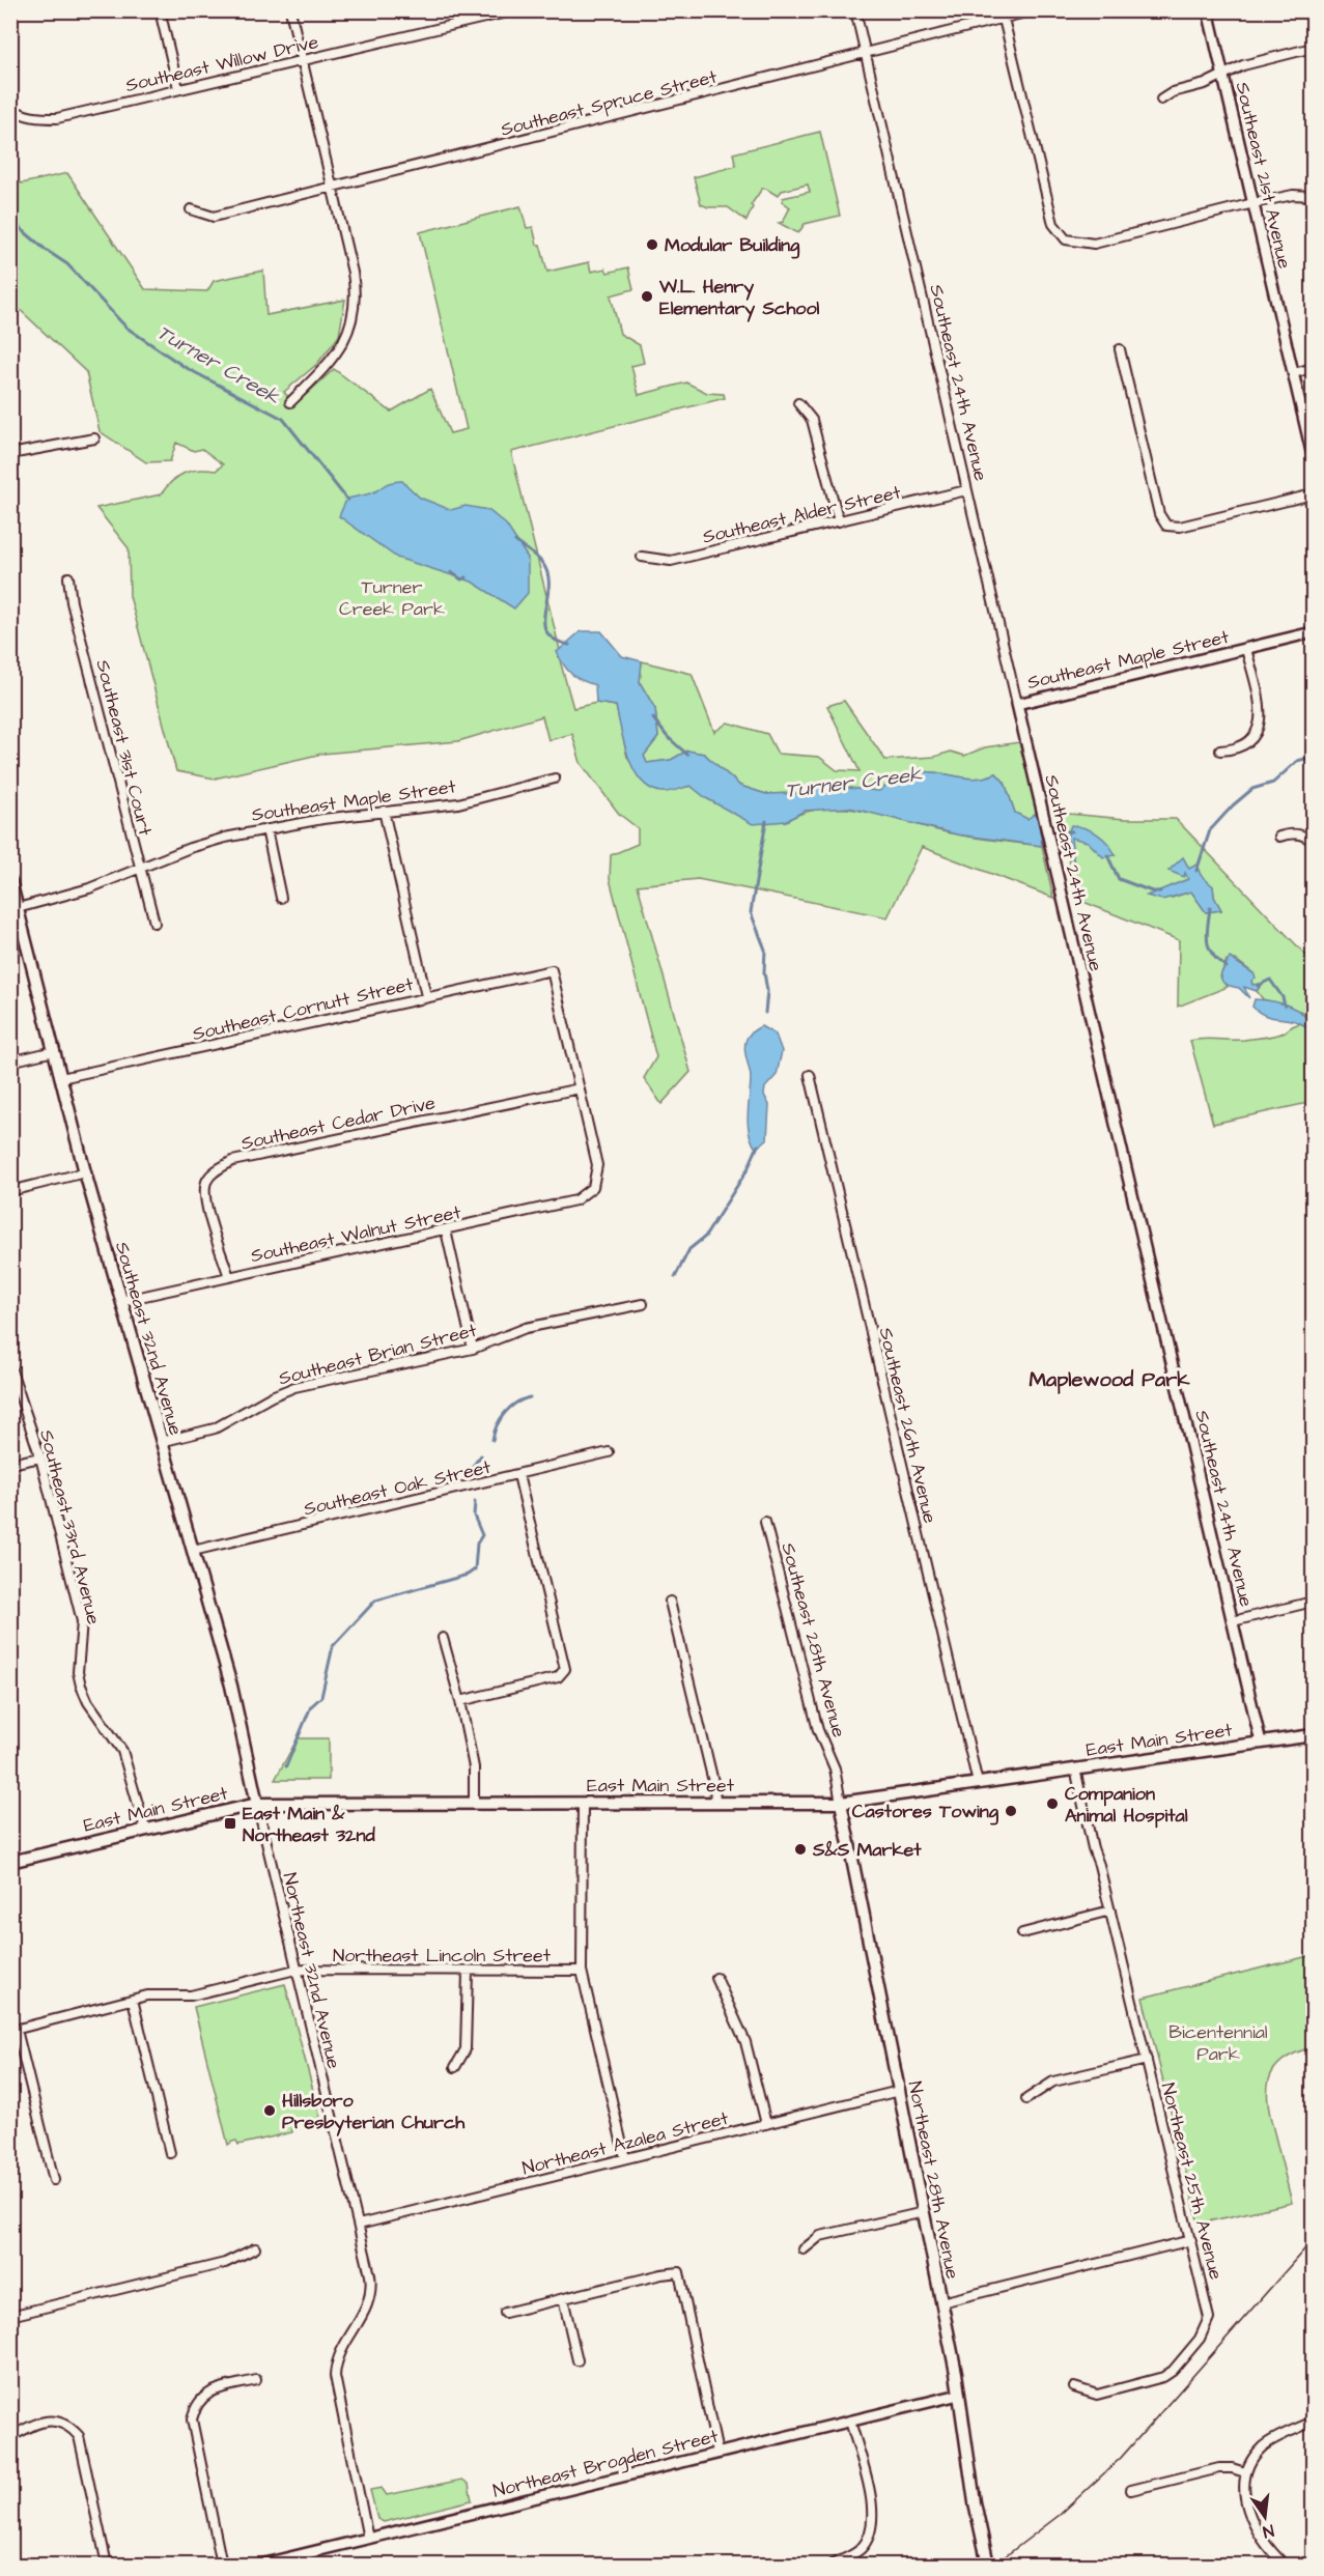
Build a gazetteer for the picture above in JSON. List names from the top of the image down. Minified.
{"streets":{"main road":["Southeast 32nd Avenue","East Main Street","Northeast 28th Avenue"],"street":["Southeast Willow Drive","Southeast Spruce Street","Southeast 21st Avenue","Southeast 24th Avenue","Southeast Alder Street","Southeast Maple Street","Southeast 31st Court","Southeast Cornutt Street","Southeast Cedar Drive","Southeast Walnut Street","Southeast Brian Street","Southeast 26th Avenue","Southeast Oak Street","Southeast 33rd Avenue","Southeast 28th Avenue","Northeast Lincoln Street","Northeast 32nd Avenue","Northeast Azalea Street","Northeast 25th Avenue","Northeast Brogden Street"]},"crossings":[["Southeast Spruce Street","Southeast 24th Avenue"],["Southeast 24th Avenue","Southeast Alder Street"],["Southeast 24th Avenue","Southeast Maple Street"],["Southeast 24th Avenue","East Main Street"],["Southeast Maple Street","Southeast 31st Court"],["Southeast Maple Street","Southeast 32nd Avenue"],["Southeast Cornutt Street","Southeast Cedar Drive"],["Southeast Cornutt Street","Southeast Walnut Street"],["Southeast Cornutt Street","Southeast 32nd Avenue"],["Southeast Cedar Drive","Southeast Walnut Street"],["Southeast Walnut Street","Southeast 32nd Avenue"],["Southeast 32nd Avenue","Southeast Brian Street"],["Southeast 32nd Avenue","Southeast Oak Street"],["Southeast 32nd Avenue","East Main Street"],["Southeast 32nd Avenue","Northeast 32nd Avenue"],["Southeast 26th Avenue","East Main Street"],["Southeast 33rd Avenue","East Main Street"],["Southeast 28th Avenue","East Main Street"],["Southeast 28th Avenue","Northeast 28th Avenue"],["East Main Street","Northeast 32nd Avenue"],["East Main Street","Northeast 28th Avenue"],["East Main Street","Northeast 25th Avenue"],["Northeast Lincoln Street","Northeast 32nd Avenue"],["Northeast 32nd Avenue","Northeast Azalea Street"],["Northeast 32nd Avenue","Northeast Brogden Street"],["Northeast Azalea Street","Northeast 28th Avenue"],["Northeast 28th Avenue","Northeast Brogden Street"]],"districts":["Maplewood Park"],"water":["Turner Creek"],"parks":["Turner Creek Park","Bicentennial Park"],"places":{"other":["Modular Building","W.L. Henry Elementary School","Companion Animal Hospital","Castores Towing","S&S Market","Hillsboro Presbyterian Church"],"transit":["East Main & Northeast 32nd"]},"north":"bottom"}
